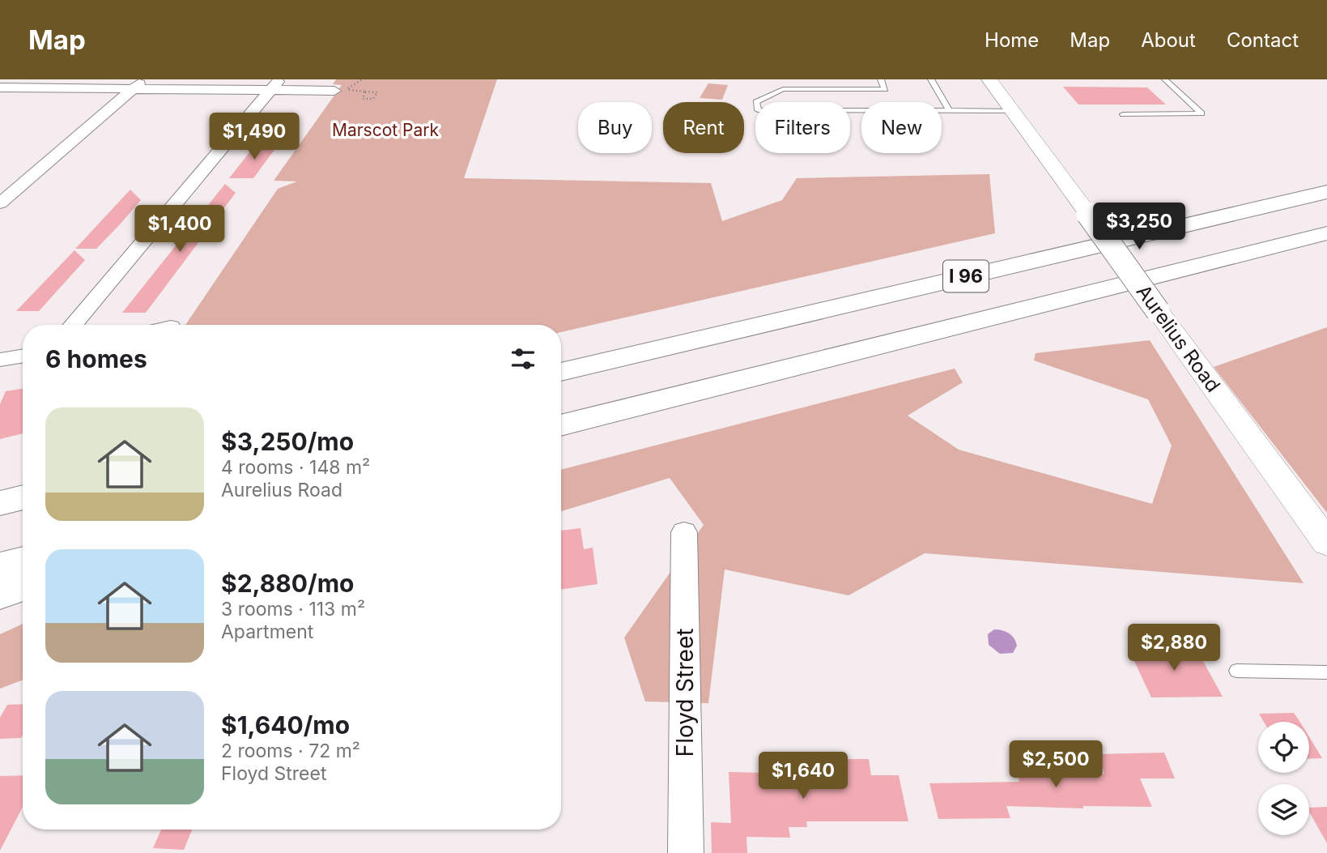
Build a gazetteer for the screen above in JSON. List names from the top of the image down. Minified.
{"streets":{"highway":["I 96"],"street":["Aurelius Road","Floyd Street"]},"parks":["Marscot Park"],"page":{"header":"Map","nav":["Home","Map","About","Contact"],"chip":["Buy","Rent","Filters","New"],"price":["$1,490","$3,250","$1,400","$2,880","$2,500","$1,640"],"heading":"6 homes","list":[{"name":"$3,250/mo","note":"4 rooms · 148 m² · Aurelius Road"},{"name":"$2,880/mo","note":"3 rooms · 113 m² · Apartment"},{"name":"$1,640/mo","note":"2 rooms · 72 m² · Floyd Street"}]}}
